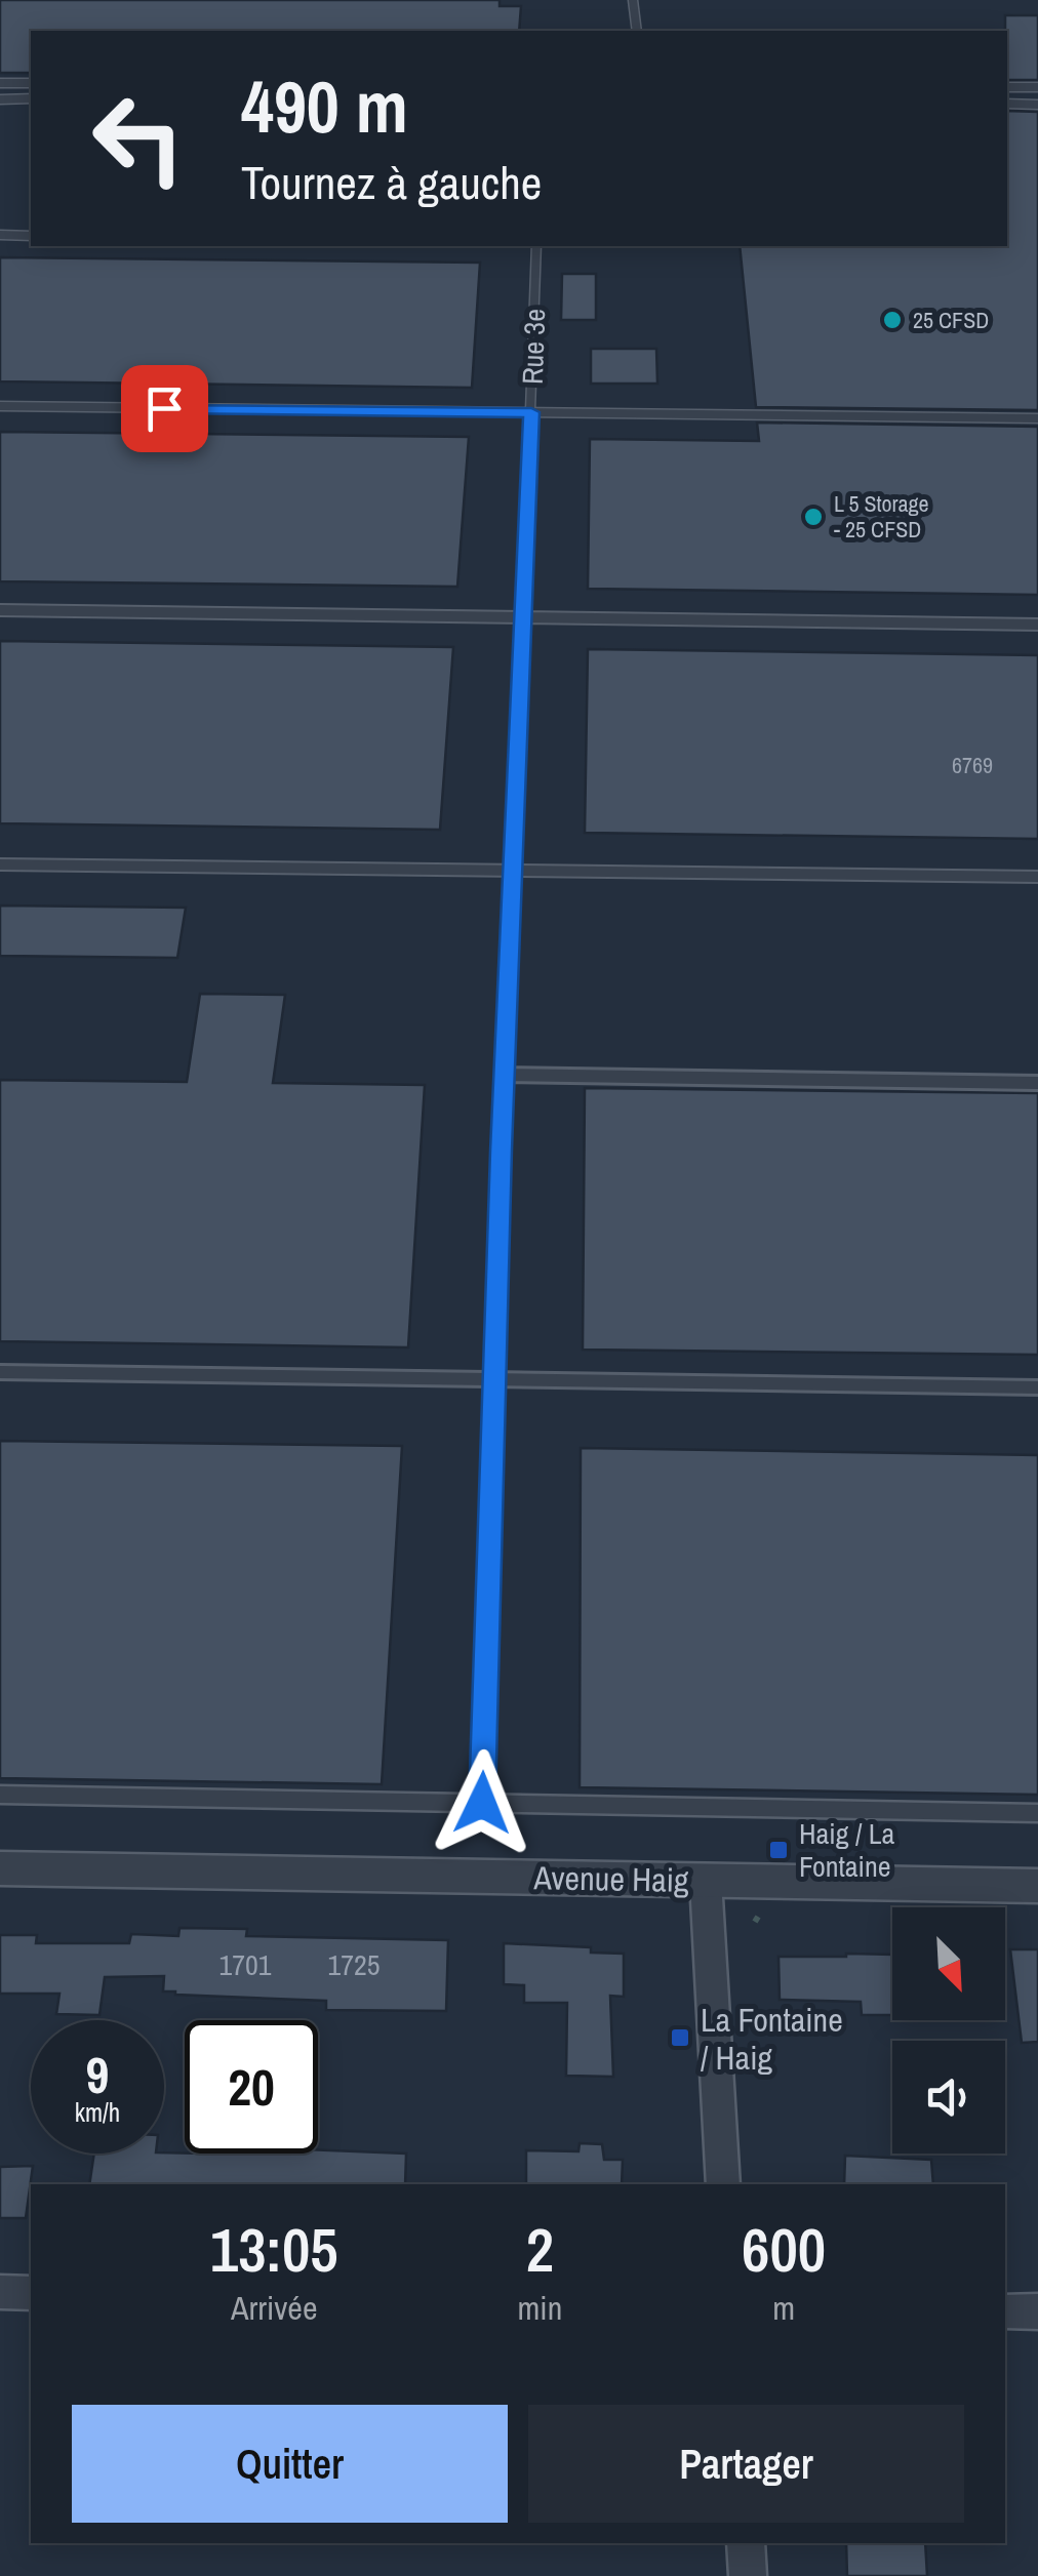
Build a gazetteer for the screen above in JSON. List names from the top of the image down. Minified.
{"streets":{"street":["Avenue Haig"],"lane":["Rue 3e"]},"places":{"other":["25 CFSD","L 5 Storage - 25 CFSD"],"transit":["Haig / La Fontaine","La Fontaine / Haig"]},"house_numbers":["6769","1701","1725"],"north":"bottom right","page":{"turn":["490 m","Tournez à gauche"],"speed":"9 km/h","limit":"20","eta":["13:05","Arrivée","2","min","600","m"],"buttons":["Quitter","Partager"]}}
